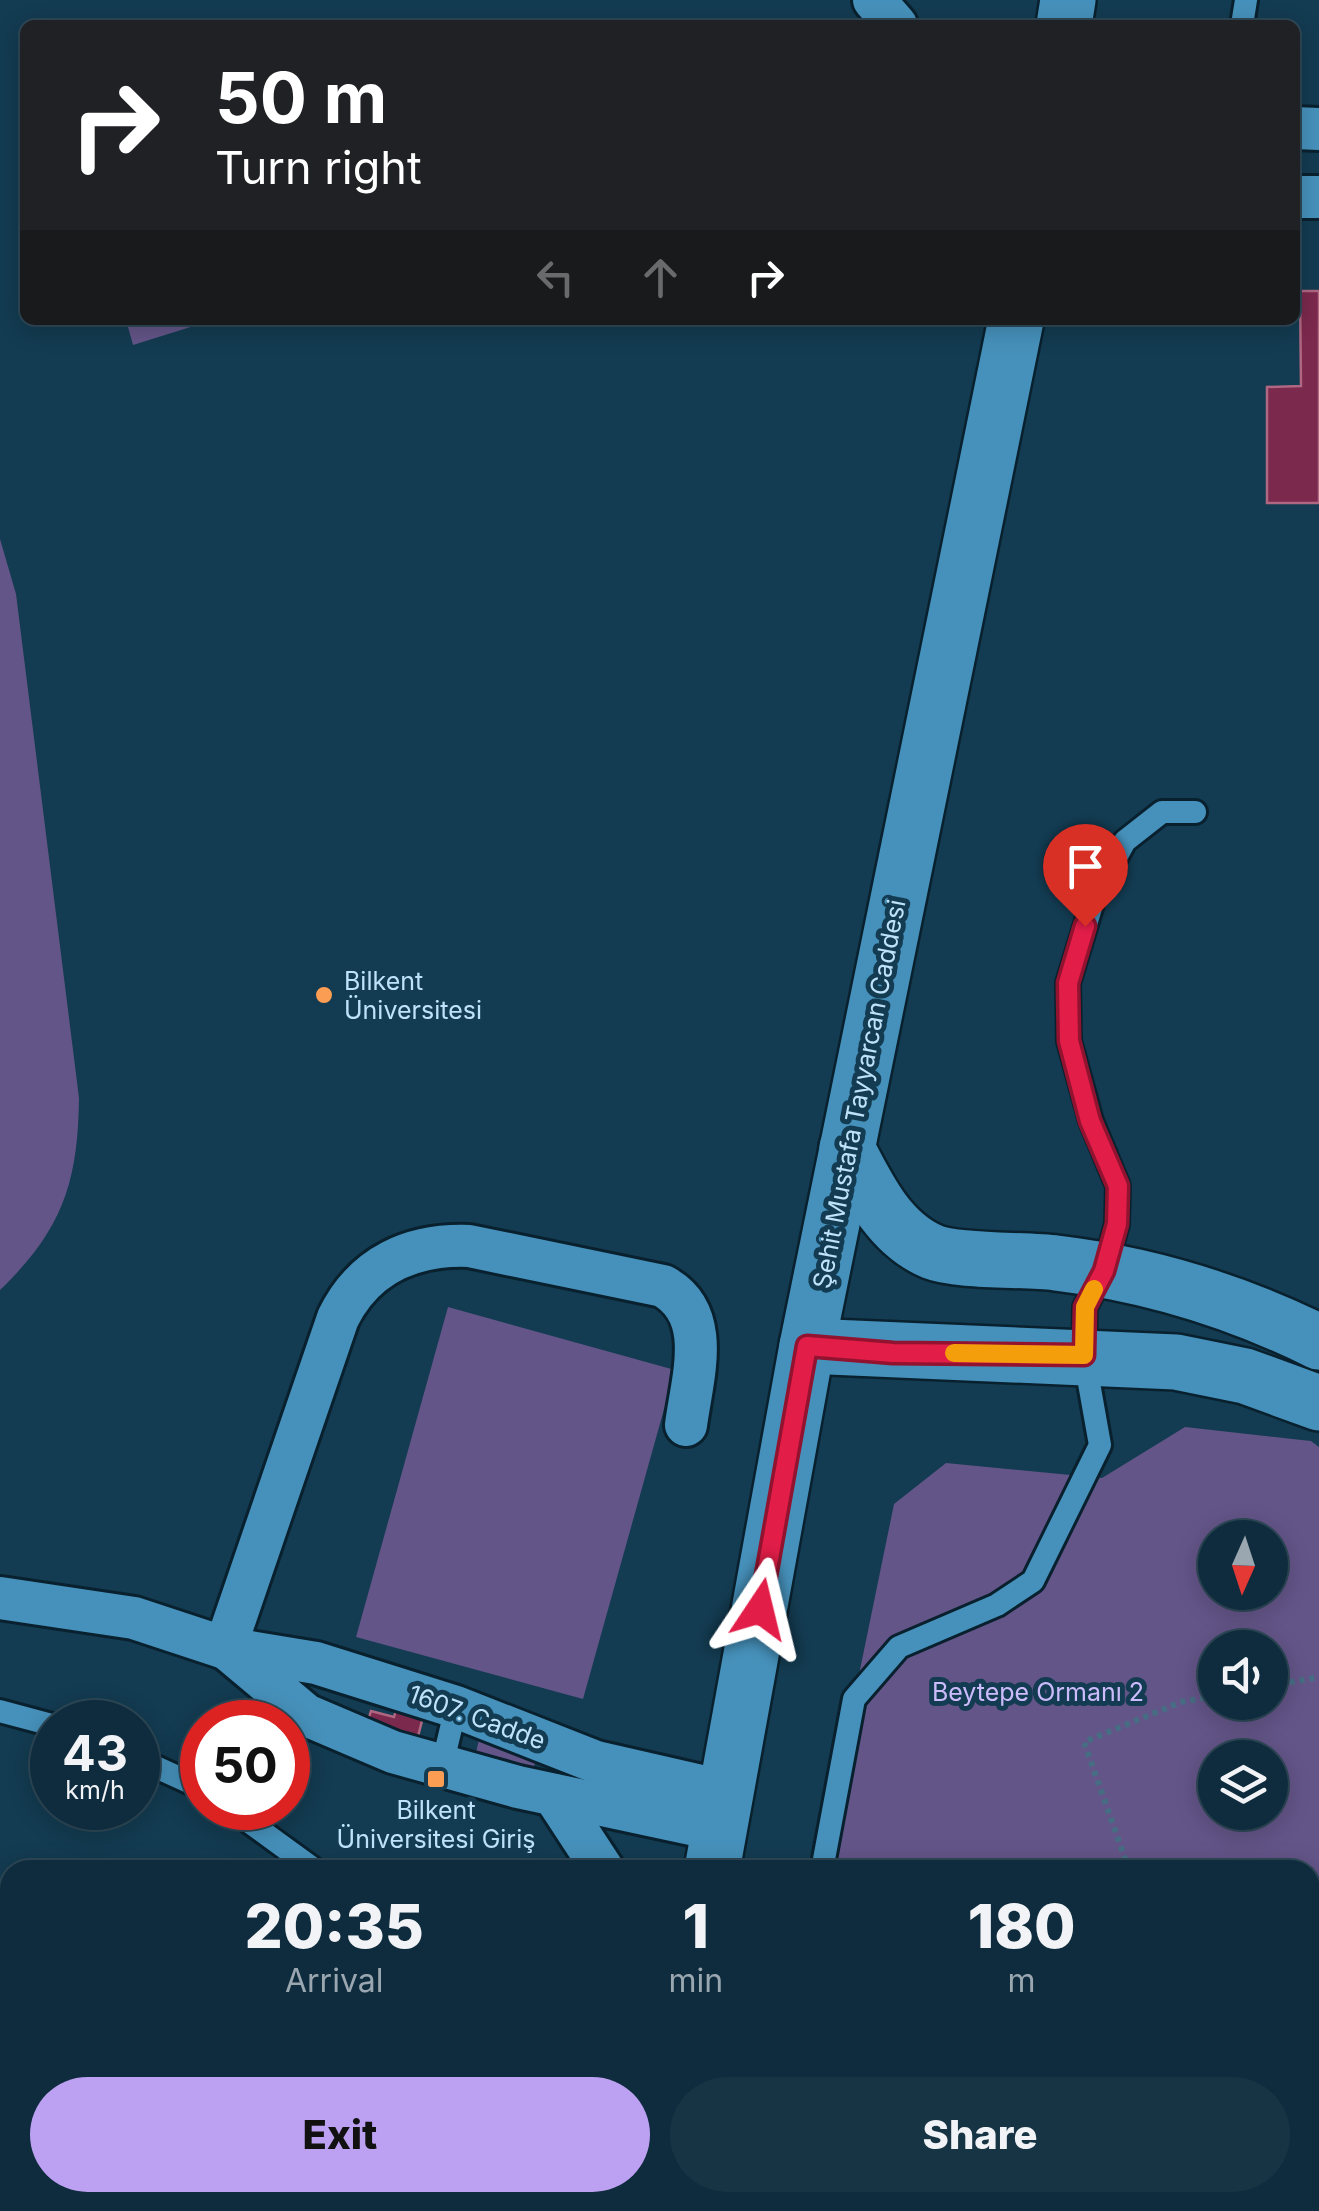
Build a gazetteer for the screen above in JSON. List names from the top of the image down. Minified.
{"streets":{"main road":["Şehit Mustafa Tayyarcan Caddesi"],"street":["1607. Cadde"]},"crossings":[["Şehit Mustafa Tayyarcan Caddesi","1607. Cadde"]],"parks":["Beytepe Ormanı 2"],"places":{"other":["Bilkent Üniversitesi"],"transit":["Bilkent Üniversitesi Giriş"]},"north":"bottom","page":{"turn":["50 m","Turn right"],"speed":"43 km/h","limit":"50","eta":["20:35","Arrival","1","min","180","m"],"buttons":["Exit","Share"]}}
